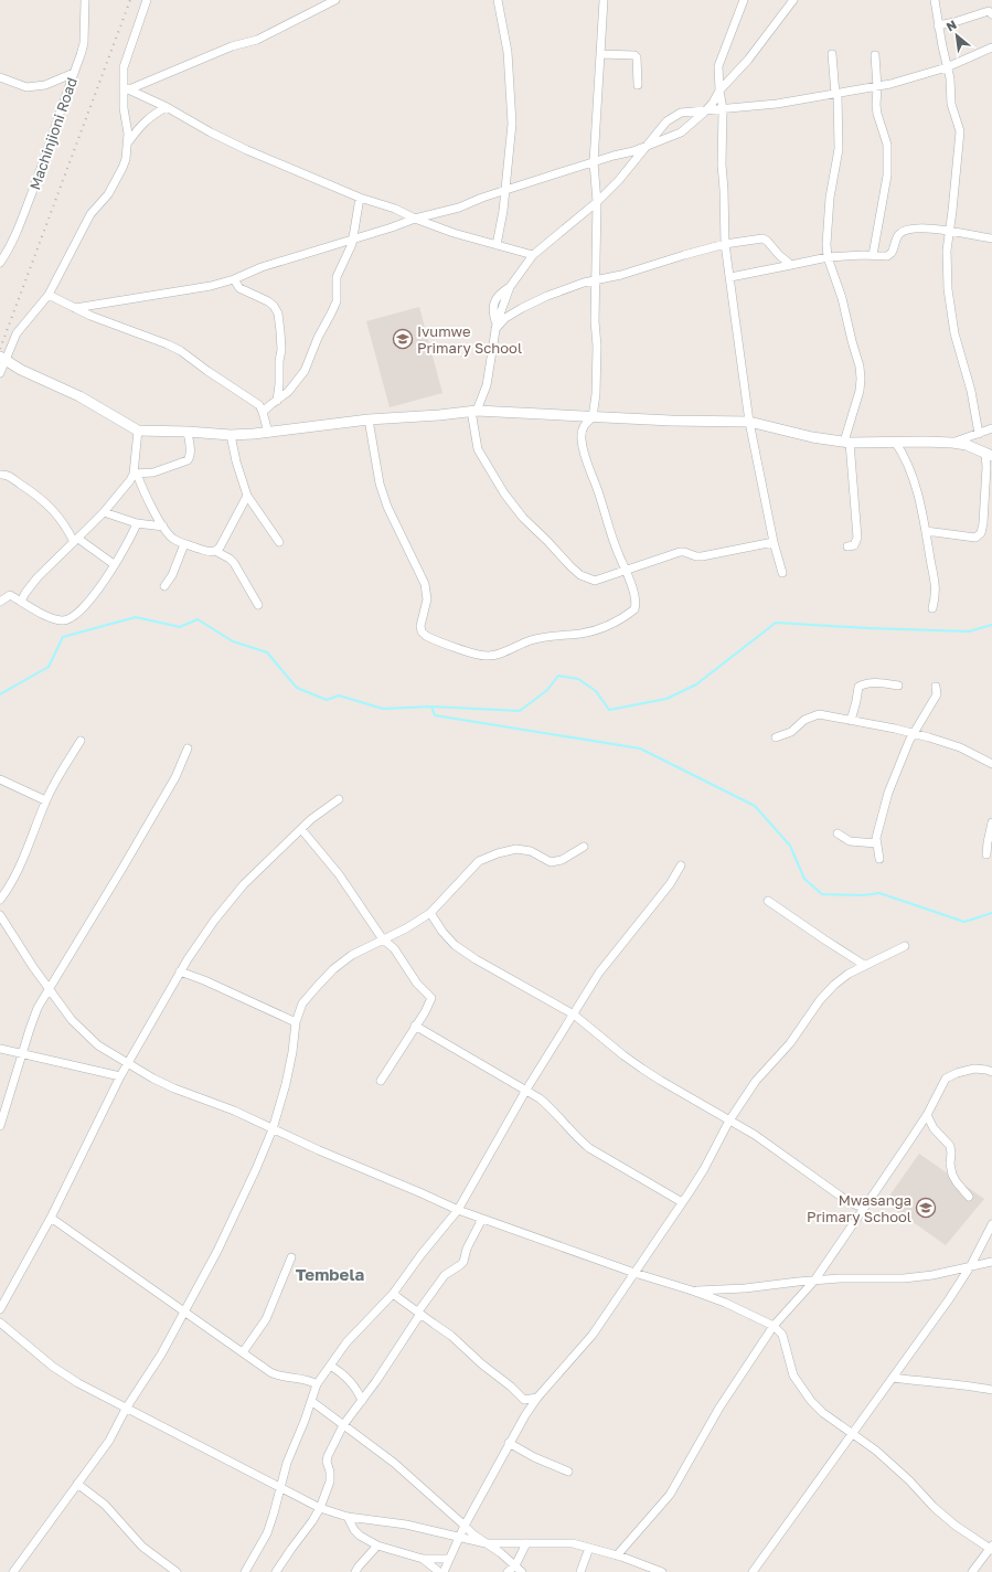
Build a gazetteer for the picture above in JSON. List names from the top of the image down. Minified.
{"streets":{"street":["Machinjioni Road"]},"districts":["Tembela"],"places":{"school or university":["Ivumwe Primary School","Mwasanga Primary School"]},"north":"top left"}
